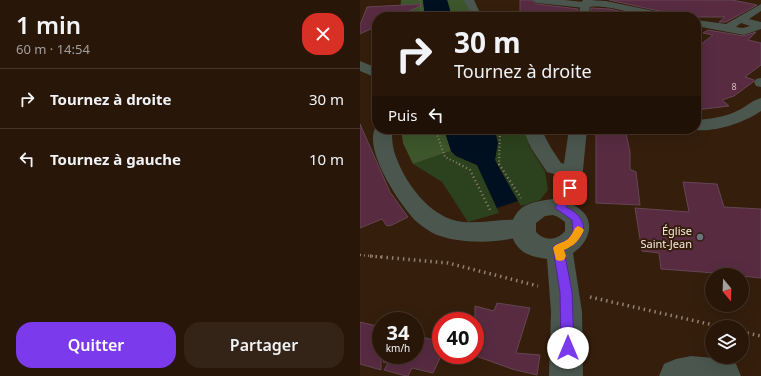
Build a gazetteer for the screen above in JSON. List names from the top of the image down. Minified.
{"places":["Église Saint-Jean"],"house_numbers":["8"],"north":"bottom","page":{"heading":["1 min","60 m · 14:54"],"turn":["30 m","Tournez à droite"],"list":[{"name":"Tournez à droite","value":"30 m"},{"name":"Tournez à gauche","value":"10 m"}],"then":"Puis","speed":"34 km/h","limit":"40","buttons":["Quitter","Partager"]}}
